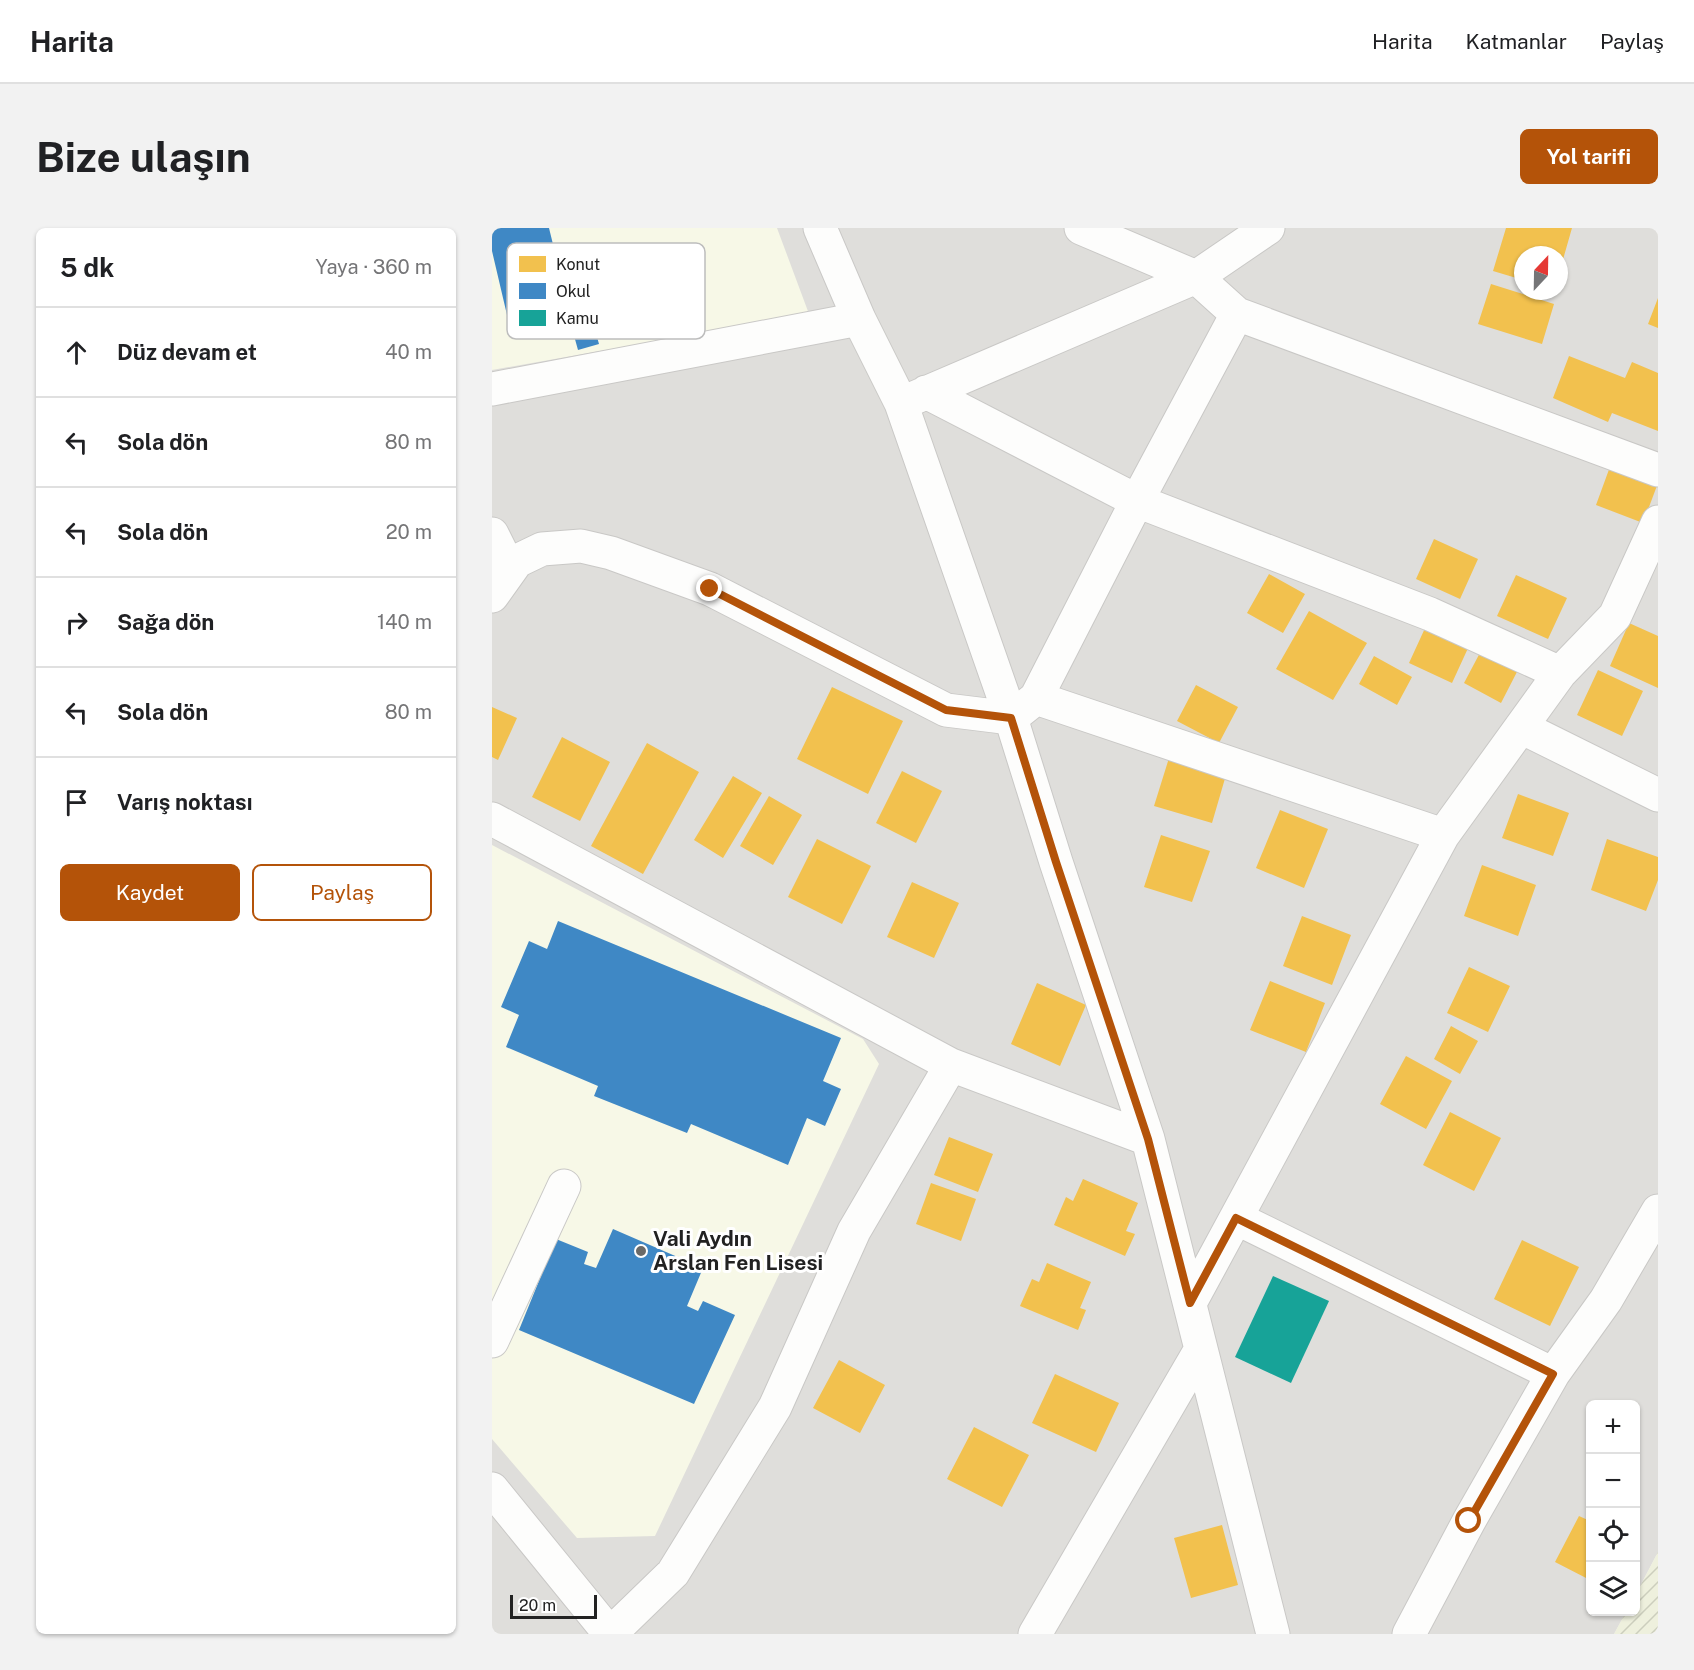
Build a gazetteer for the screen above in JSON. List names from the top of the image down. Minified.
{"places":["Vali Aydın Arslan Fen Lisesi"],"legend":["Konut","Okul","Kamu"],"scale_bar":"20 m","north":"top","page":{"header":"Harita","nav":["Harita","Katmanlar","Paylaş"],"buttons":["Yol tarifi",["Kaydet","Paylaş"]],"title":"Bize ulaşın","heading":["5 dk","Yaya · 360 m"],"list":[["Düz devam et","40 m"],["Sola dön","80 m"],["Sola dön","20 m"],["Sağa dön","140 m"],["Sola dön","80 m"],"Varış noktası"],"map_buttons":["+","−"],"scale":"20 m"}}
